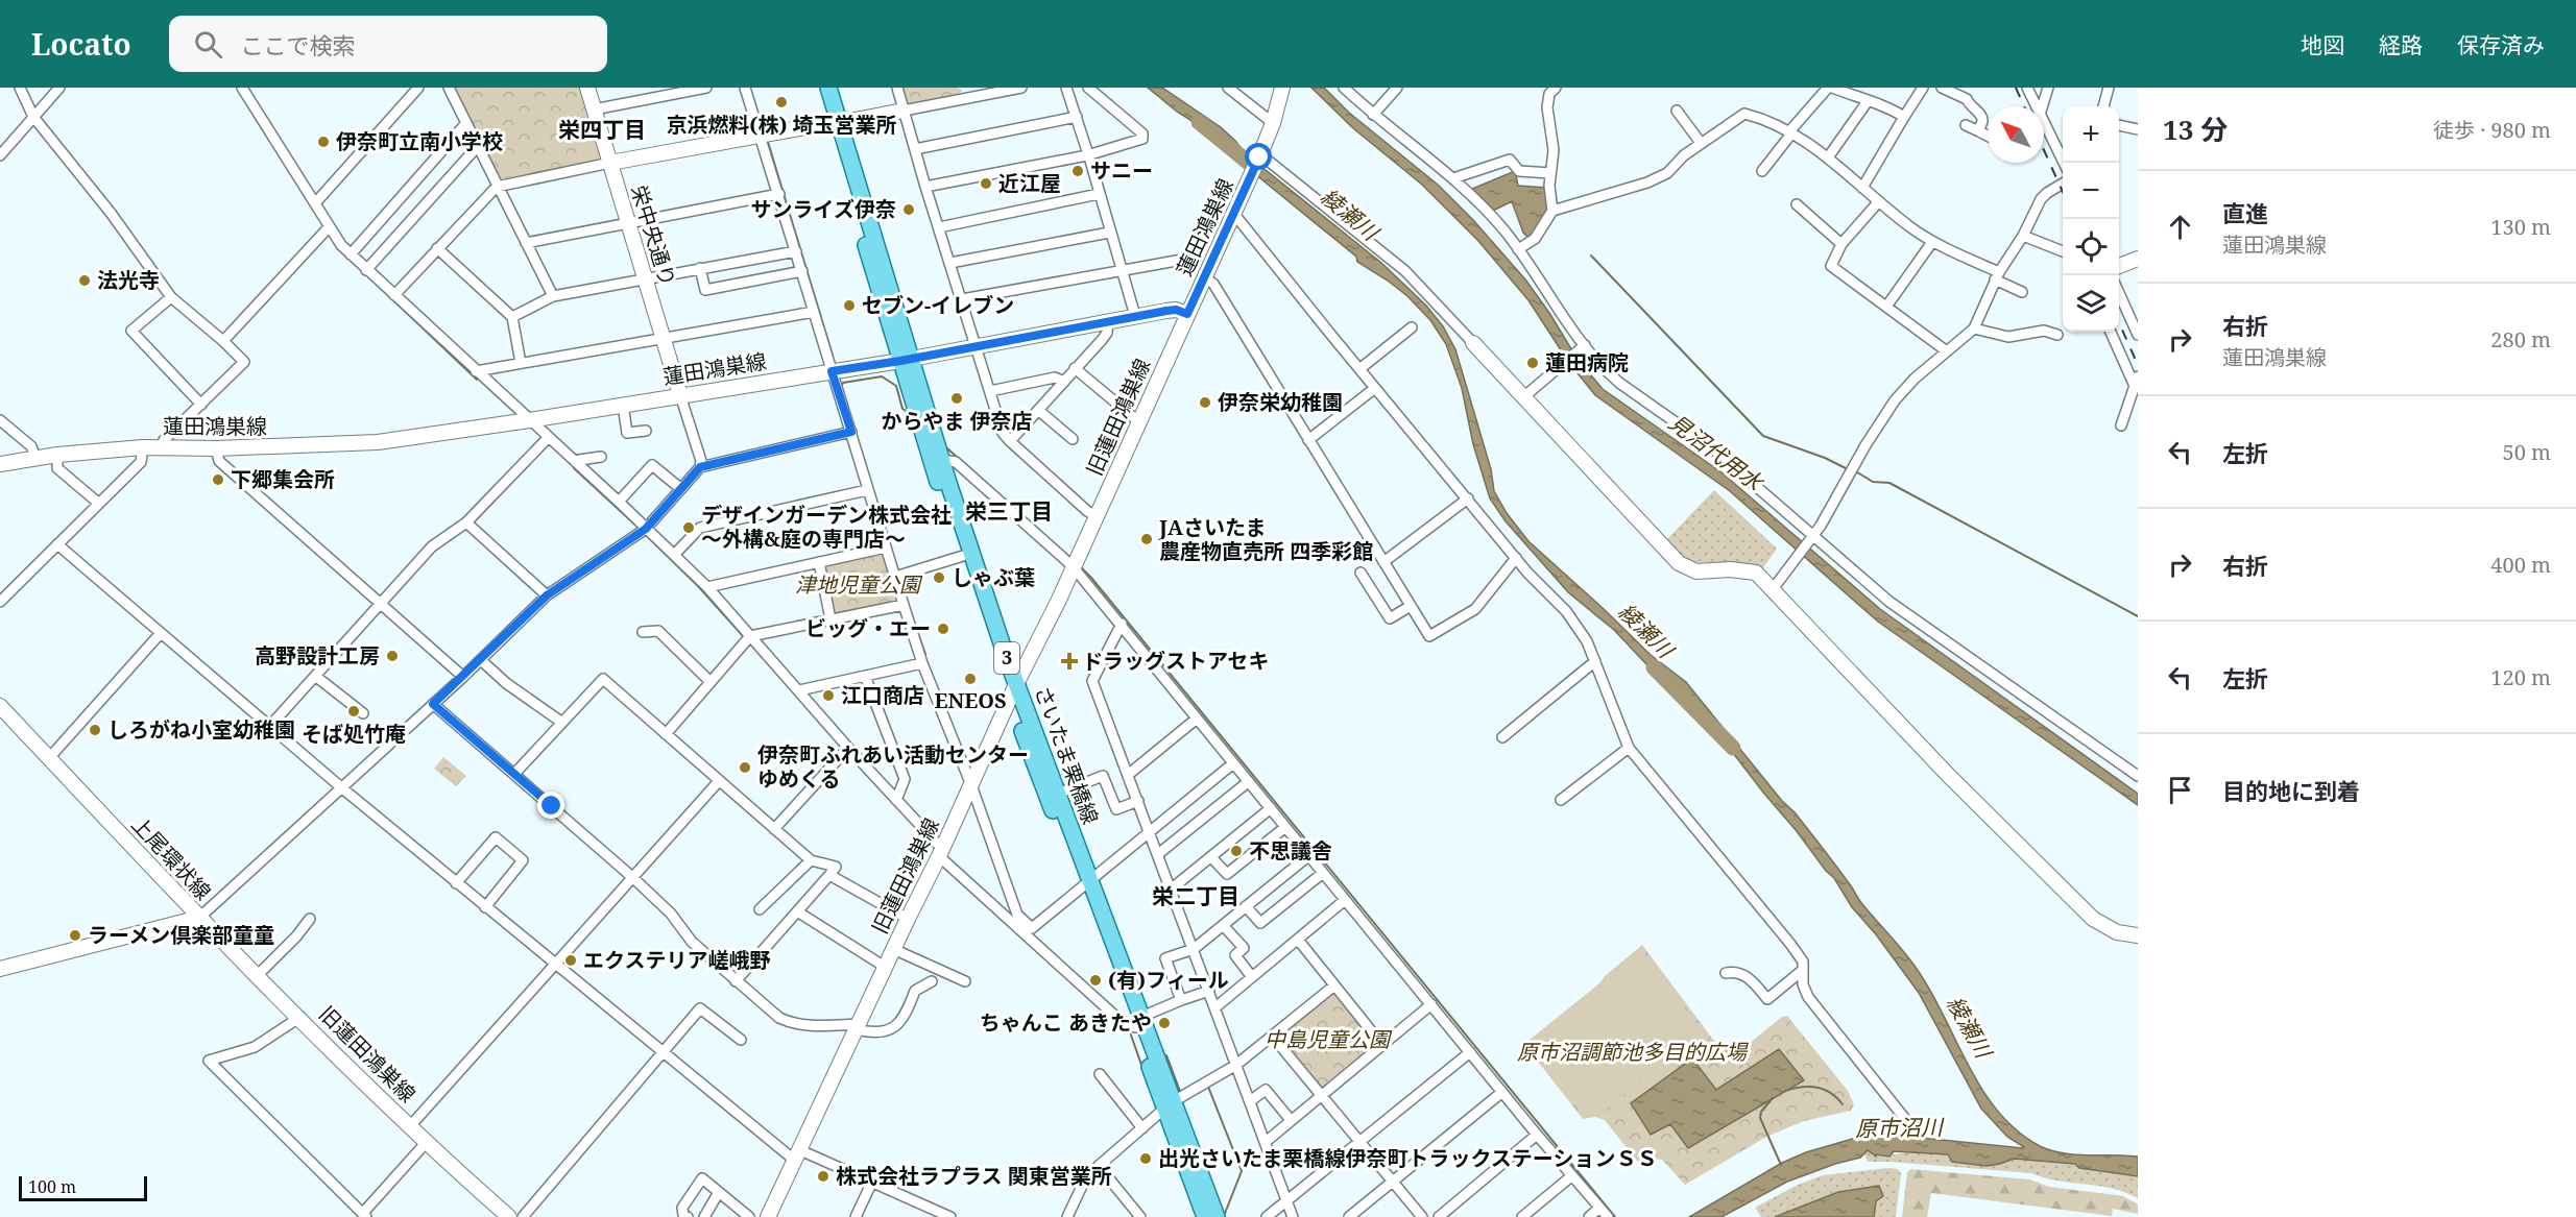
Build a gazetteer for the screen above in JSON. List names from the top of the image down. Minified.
{"streets":{"main road":["3","さいたま栗橋線"],"street":["蓮田鴻巣線","栄中央通り","旧蓮田鴻巣線","上尾環状線"]},"crossings":[["蓮田鴻巣線","栄中央通り"],["蓮田鴻巣線","旧蓮田鴻巣線"],["蓮田鴻巣線","さいたま栗橋線"],["旧蓮田鴻巣線","さいたま栗橋線"],["旧蓮田鴻巣線","上尾環状線"]],"districts":["栄四丁目","栄三丁目","栄二丁目"],"water":["綾瀬川","見沼代用水","原市沼川"],"parks":["津地児童公園","中島児童公園","原市沼調節池多目的広場"],"places":{"other":["京浜燃料(株) 埼玉営業所","伊奈町立南小学校","サニー","近江屋","サンライズ伊奈","法光寺","セブン-イレブン","蓮田病院","からやま 伊奈店","伊奈栄幼稚園","下郷集会所","デザインガーデン株式会社 ～外構&庭の専門店～","JAさいたま 農産物直売所 四季彩館","しゃぶ葉","ビッグ・エー","高野設計工房","ENEOS","江口商店","そば処竹庵","しろがね小室幼稚園","伊奈町ふれあい活動センター ゆめくる","不思議舎","ラーメン倶楽部童童","エクステリア嵯峨野","(有)フィール","ちゃんこ あきたや","出光さいたま栗橋線伊奈町トラックステーションＳＳ","株式会社ラプラス 関東営業所"],"health":["ドラッグストアセキ"]},"scale_bar":"100 m","north":"top left","page":{"header":"Locato","search":"ここで検索","nav":["地図","経路","保存済み"],"heading":["13 分","徒歩 · 980 m"],"map_buttons":["+","−"],"list":[["直進","蓮田鴻巣線","130 m"],["右折","蓮田鴻巣線","280 m"],["左折","50 m"],["右折","400 m"],["左折","120 m"],"目的地に到着"],"scale":"100 m"}}
